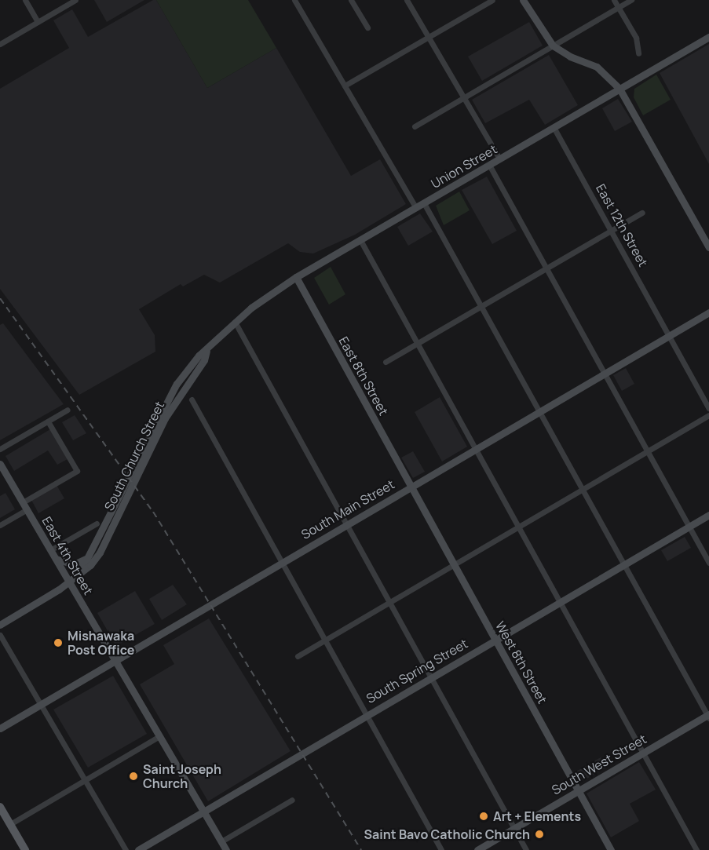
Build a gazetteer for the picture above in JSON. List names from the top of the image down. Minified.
{"streets":{"street":["Union Street","East 12th Street","East 8th Street","South Church Street","South Main Street","East 4th Street","West 8th Street","South Spring Street","South West Street"]},"crossings":[["Union Street","East 12th Street"],["Union Street","East 8th Street"],["Union Street","South Church Street"],["East 12th Street","South Main Street"],["East 8th Street","South Main Street"],["East 8th Street","West 8th Street"],["South Church Street","East 4th Street"],["South Main Street","East 4th Street"],["South Main Street","West 8th Street"],["East 4th Street","South Spring Street"],["West 8th Street","South Spring Street"],["West 8th Street","South West Street"]],"places":["Mishawaka Post Office","Saint Joseph Church","Art + Elements","Saint Bavo Catholic Church"]}
